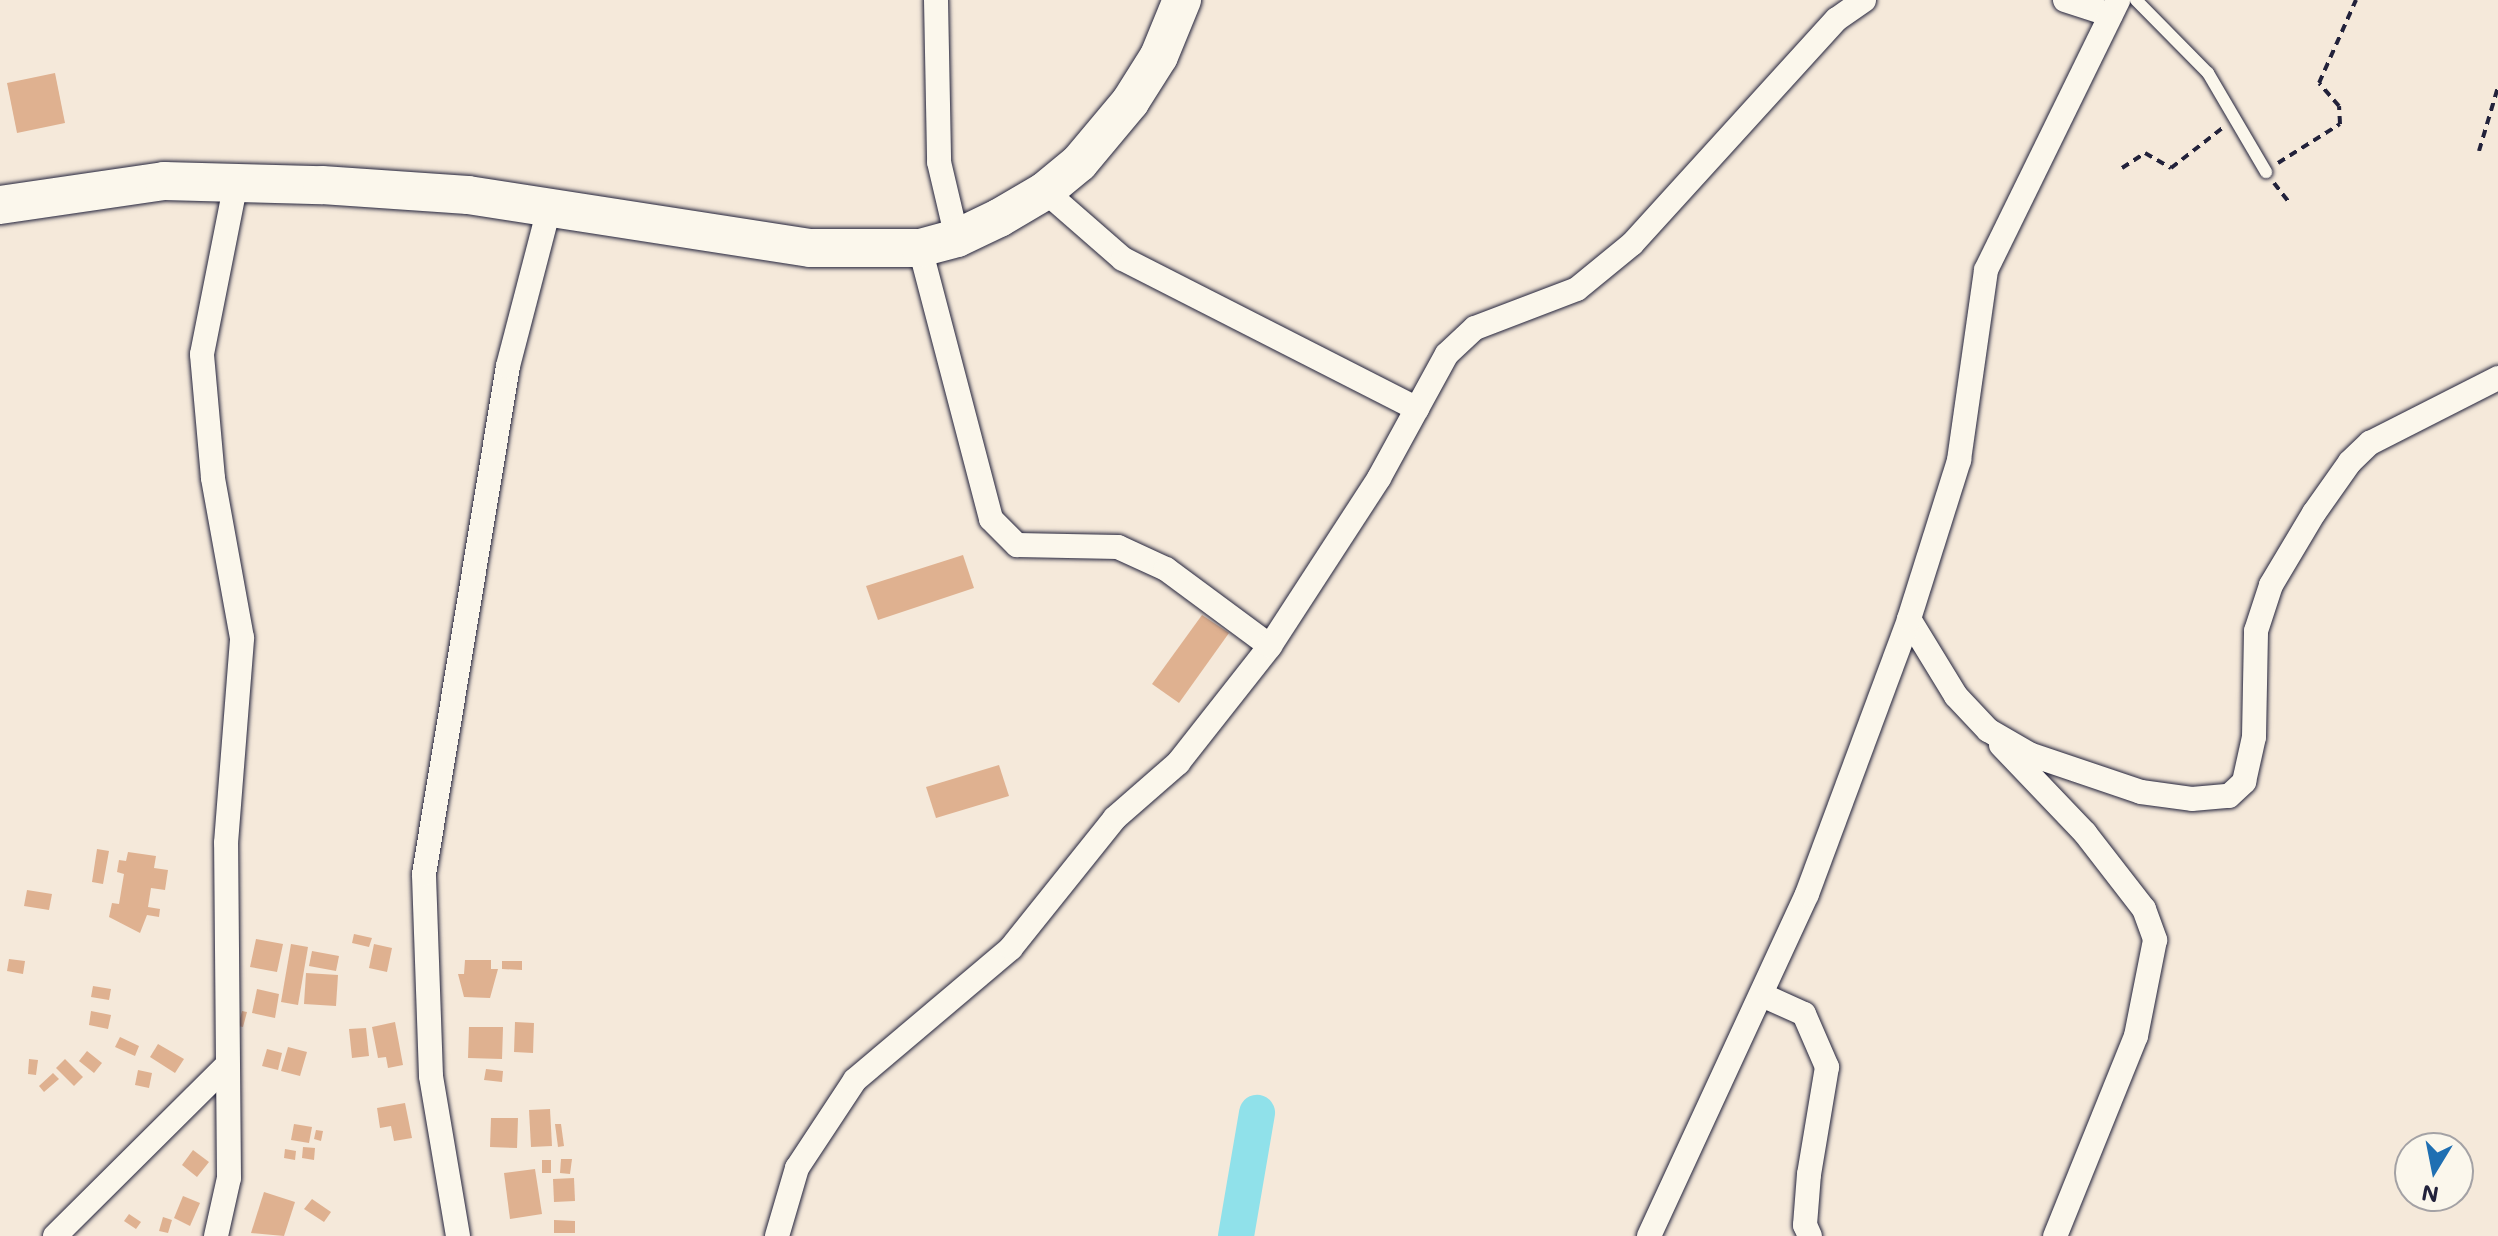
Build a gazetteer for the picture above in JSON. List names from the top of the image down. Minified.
{"north":"bottom"}
